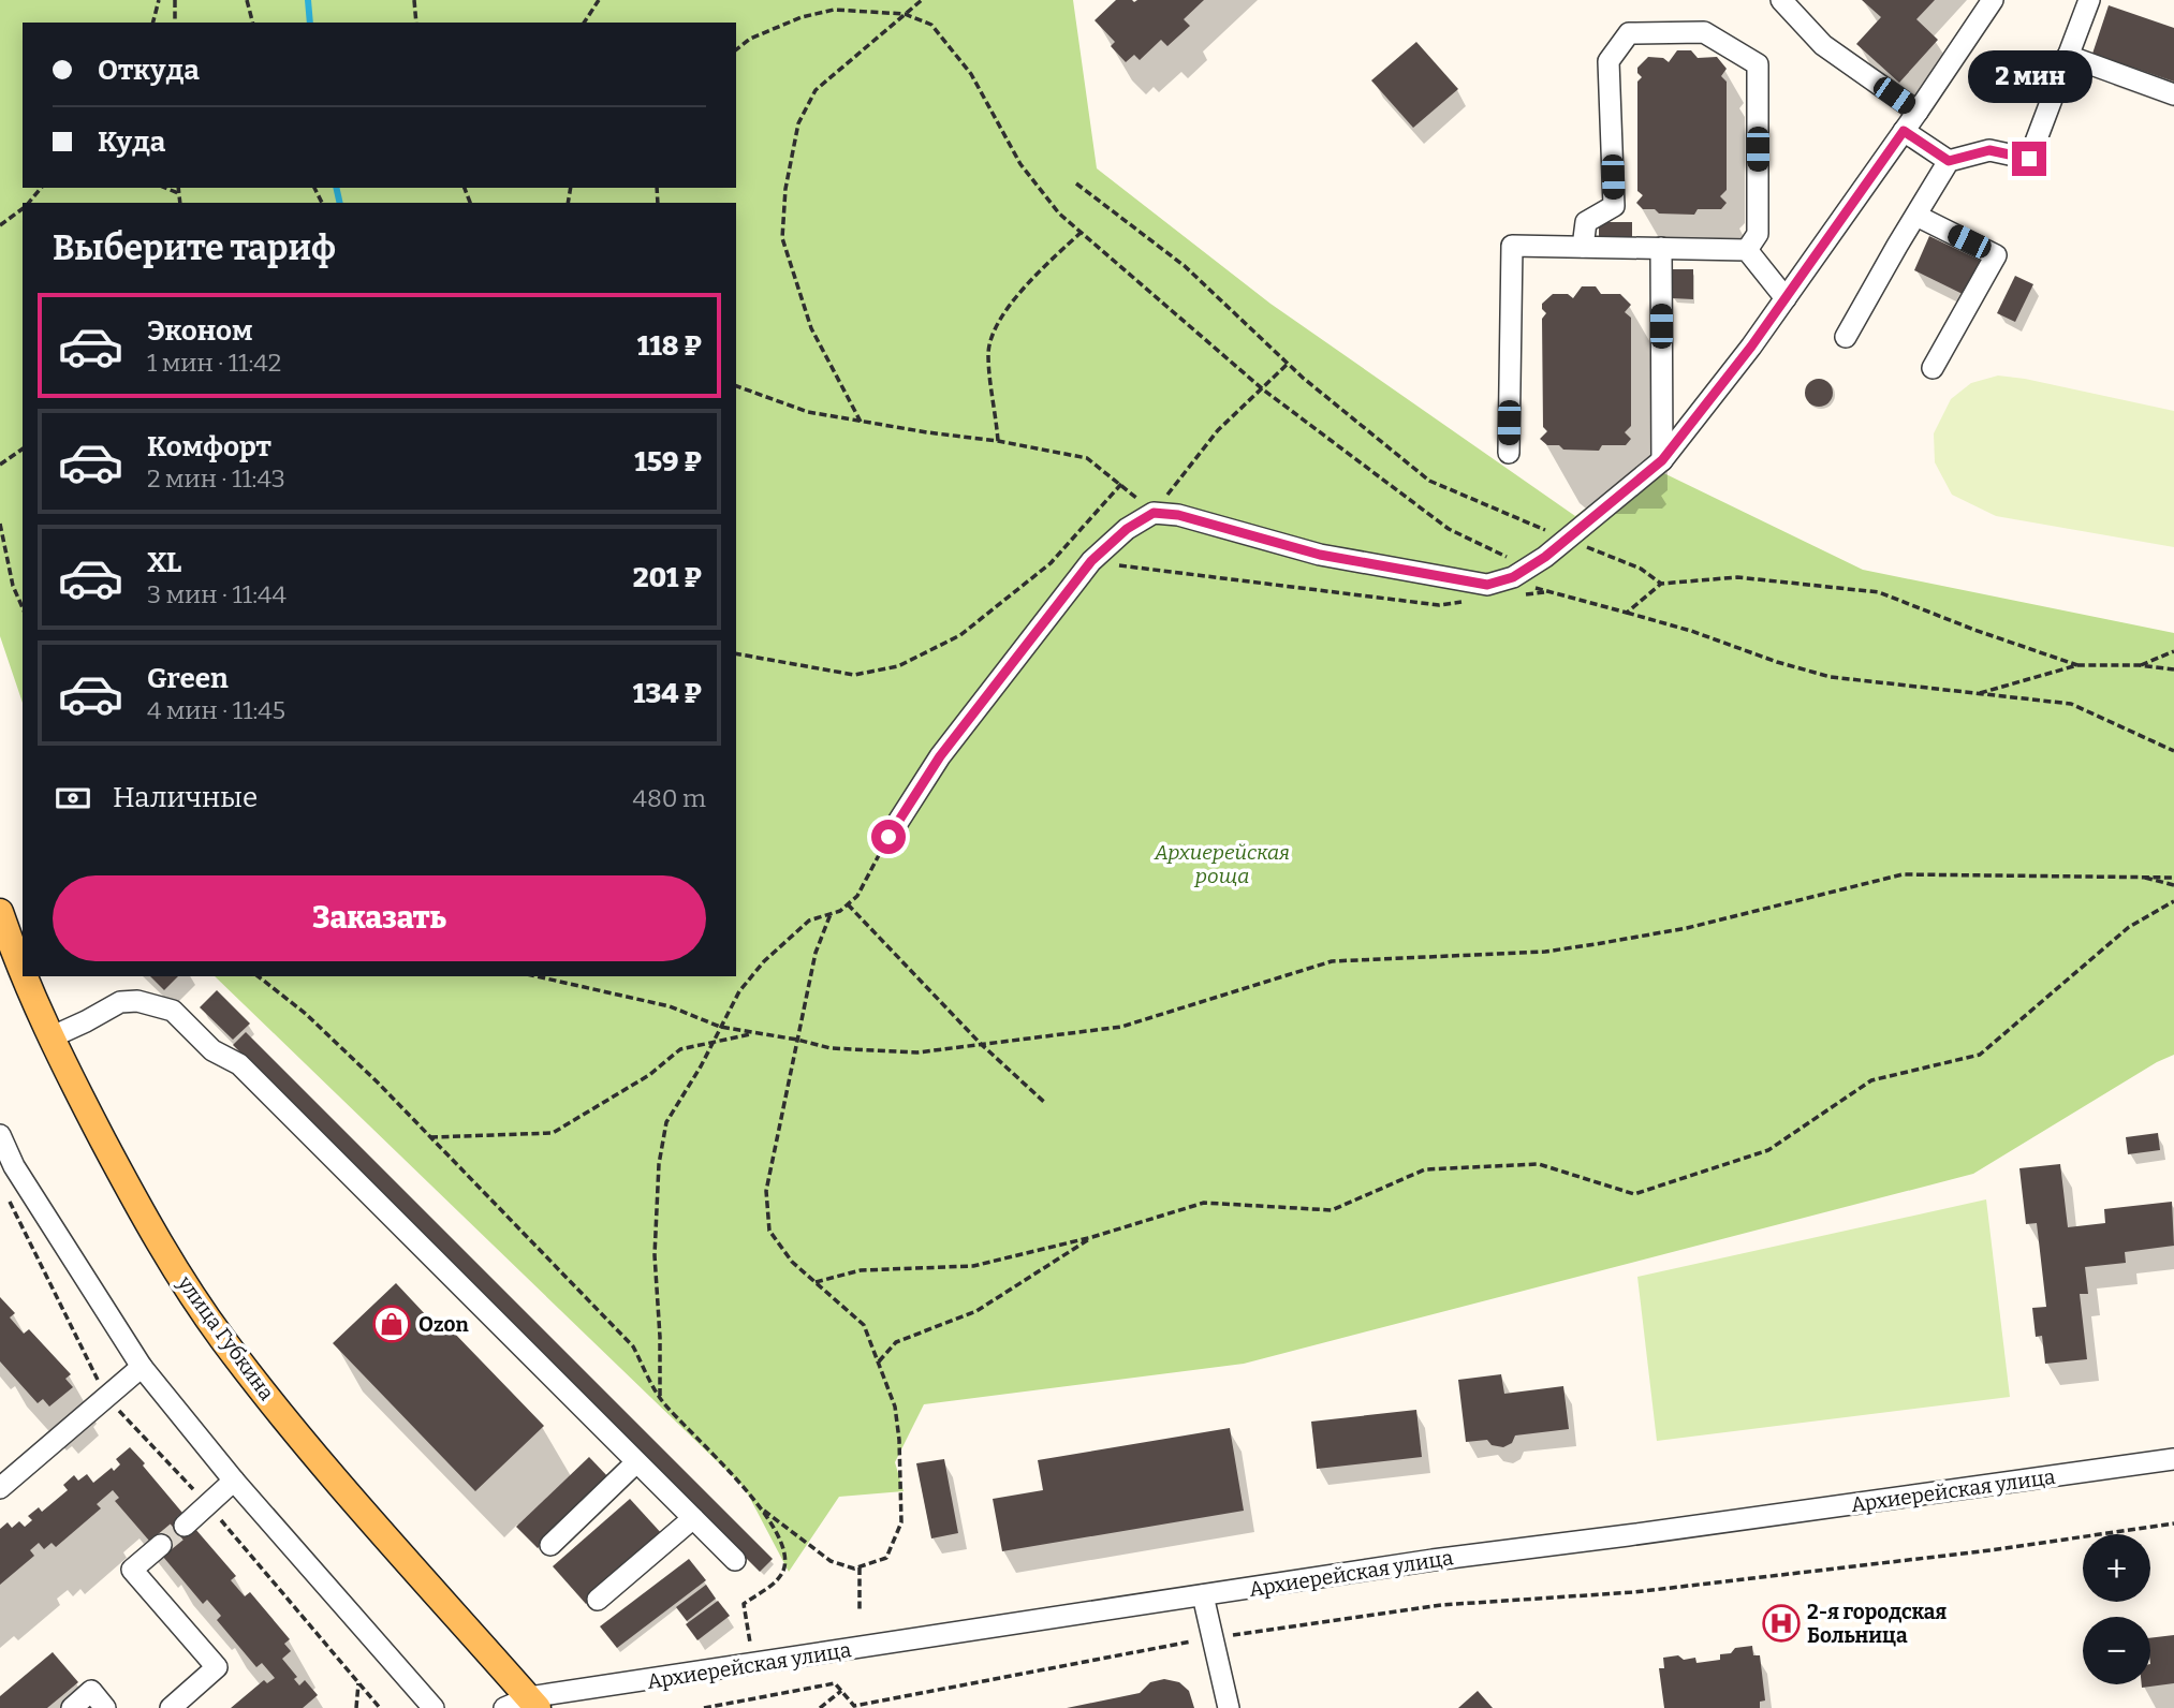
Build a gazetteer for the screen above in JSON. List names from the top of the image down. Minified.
{"streets":{"main road":["улица Губкина"],"street":["Архиерейская улица"]},"crossings":[["улица Губкина","Архиерейская улица"]],"parks":["Архиерейская роща"],"places":{"shop":["Ozon"],"hospital":["2-я городская Больница"]},"page":{"banner":["Откуда","Куда"],"bubble":"2 мин","heading":"Выберите тариф","list":[{"name":"Эконом","note":"1 мин · 11:42","value":"118 ₽"},{"name":"Комфорт","note":"2 мин · 11:43","value":"159 ₽"},{"name":"XL","note":"3 мин · 11:44","value":"201 ₽"},{"name":"Green","note":"4 мин · 11:45","value":"134 ₽"}],"pay":["Наличные","480 m"],"buttons":"Заказать","map_buttons":["+","−"]}}
